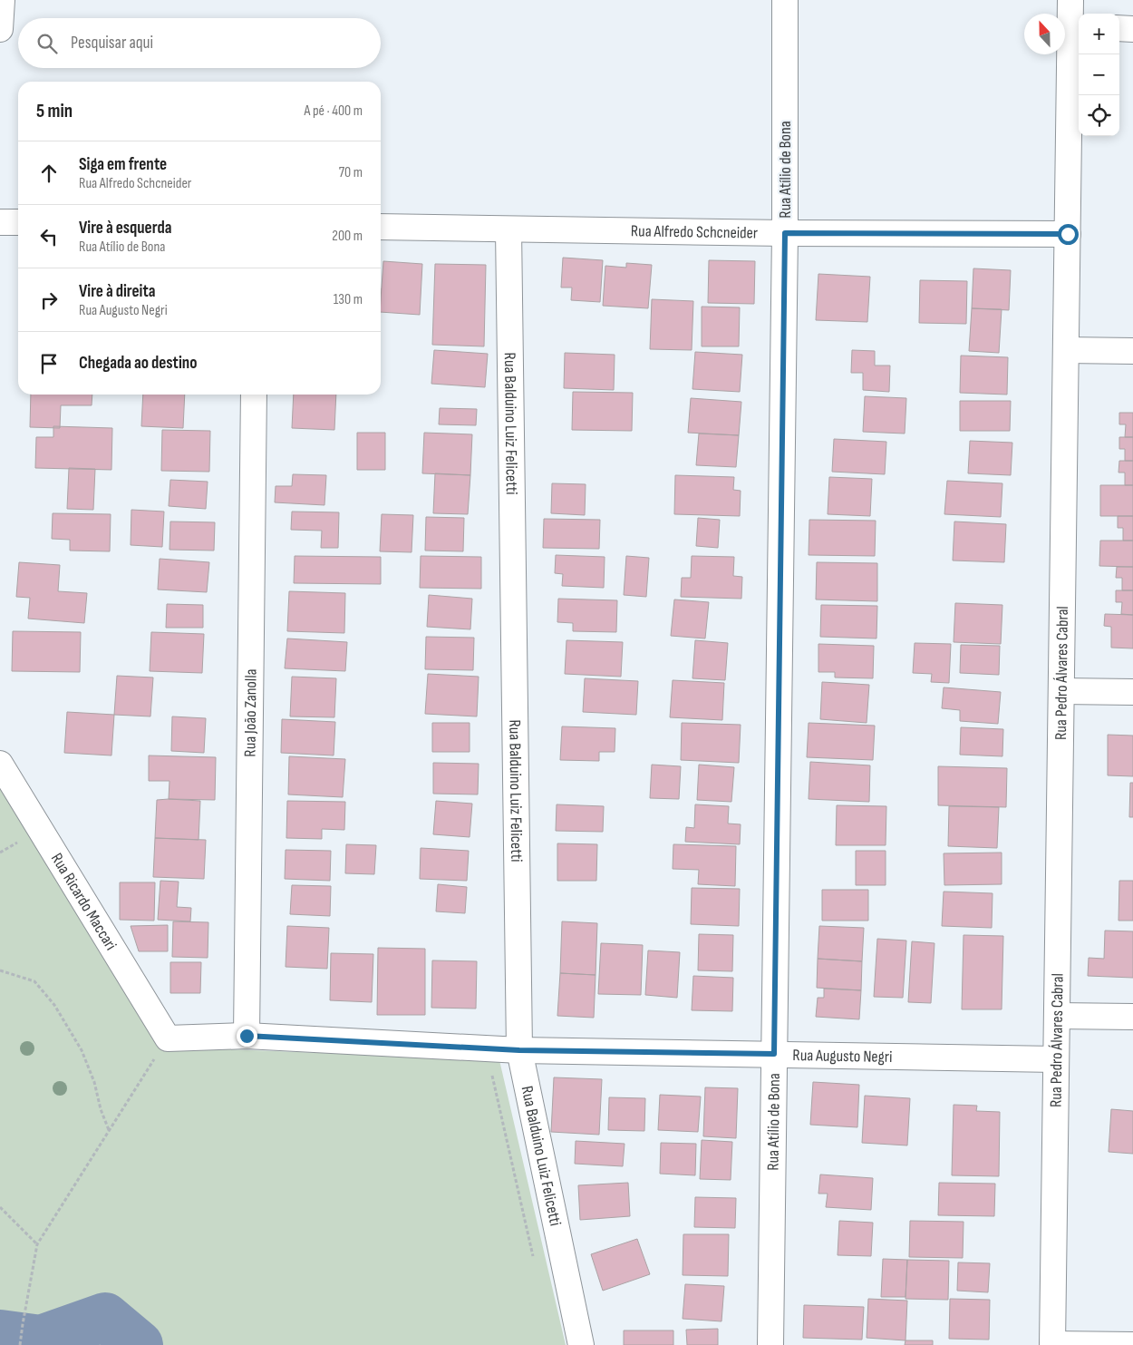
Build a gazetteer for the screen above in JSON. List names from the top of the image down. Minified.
{"streets":{"street":["Rua Atílio de Bona","Rua Alfredo Schcneider","Rua Balduino Luiz Felicetti","Rua Pedro Álvares Cabral","Rua João Zanolla","Rua Ricardo Maccari","Rua Augusto Negri"]},"crossings":[["Rua Atílio de Bona","Rua Alfredo Schcneider"],["Rua Atílio de Bona","Rua Augusto Negri"],["Rua Alfredo Schcneider","Rua Balduino Luiz Felicetti"],["Rua Alfredo Schcneider","Rua Pedro Álvares Cabral"],["Rua Balduino Luiz Felicetti","Rua Augusto Negri"],["Rua Pedro Álvares Cabral","Rua Augusto Negri"],["Rua João Zanolla","Rua Augusto Negri"],["Rua Ricardo Maccari","Rua Augusto Negri"]],"north":"top","page":{"map_buttons":["+","−"],"search":"Pesquisar aqui","heading":["5 min","A pé · 400 m"],"list":[["Siga em frente","Rua Alfredo Schcneider","70 m"],["Vire à esquerda","Rua Atílio de Bona","200 m"],["Vire à direita","Rua Augusto Negri","130 m"],"Chegada ao destino"]}}
